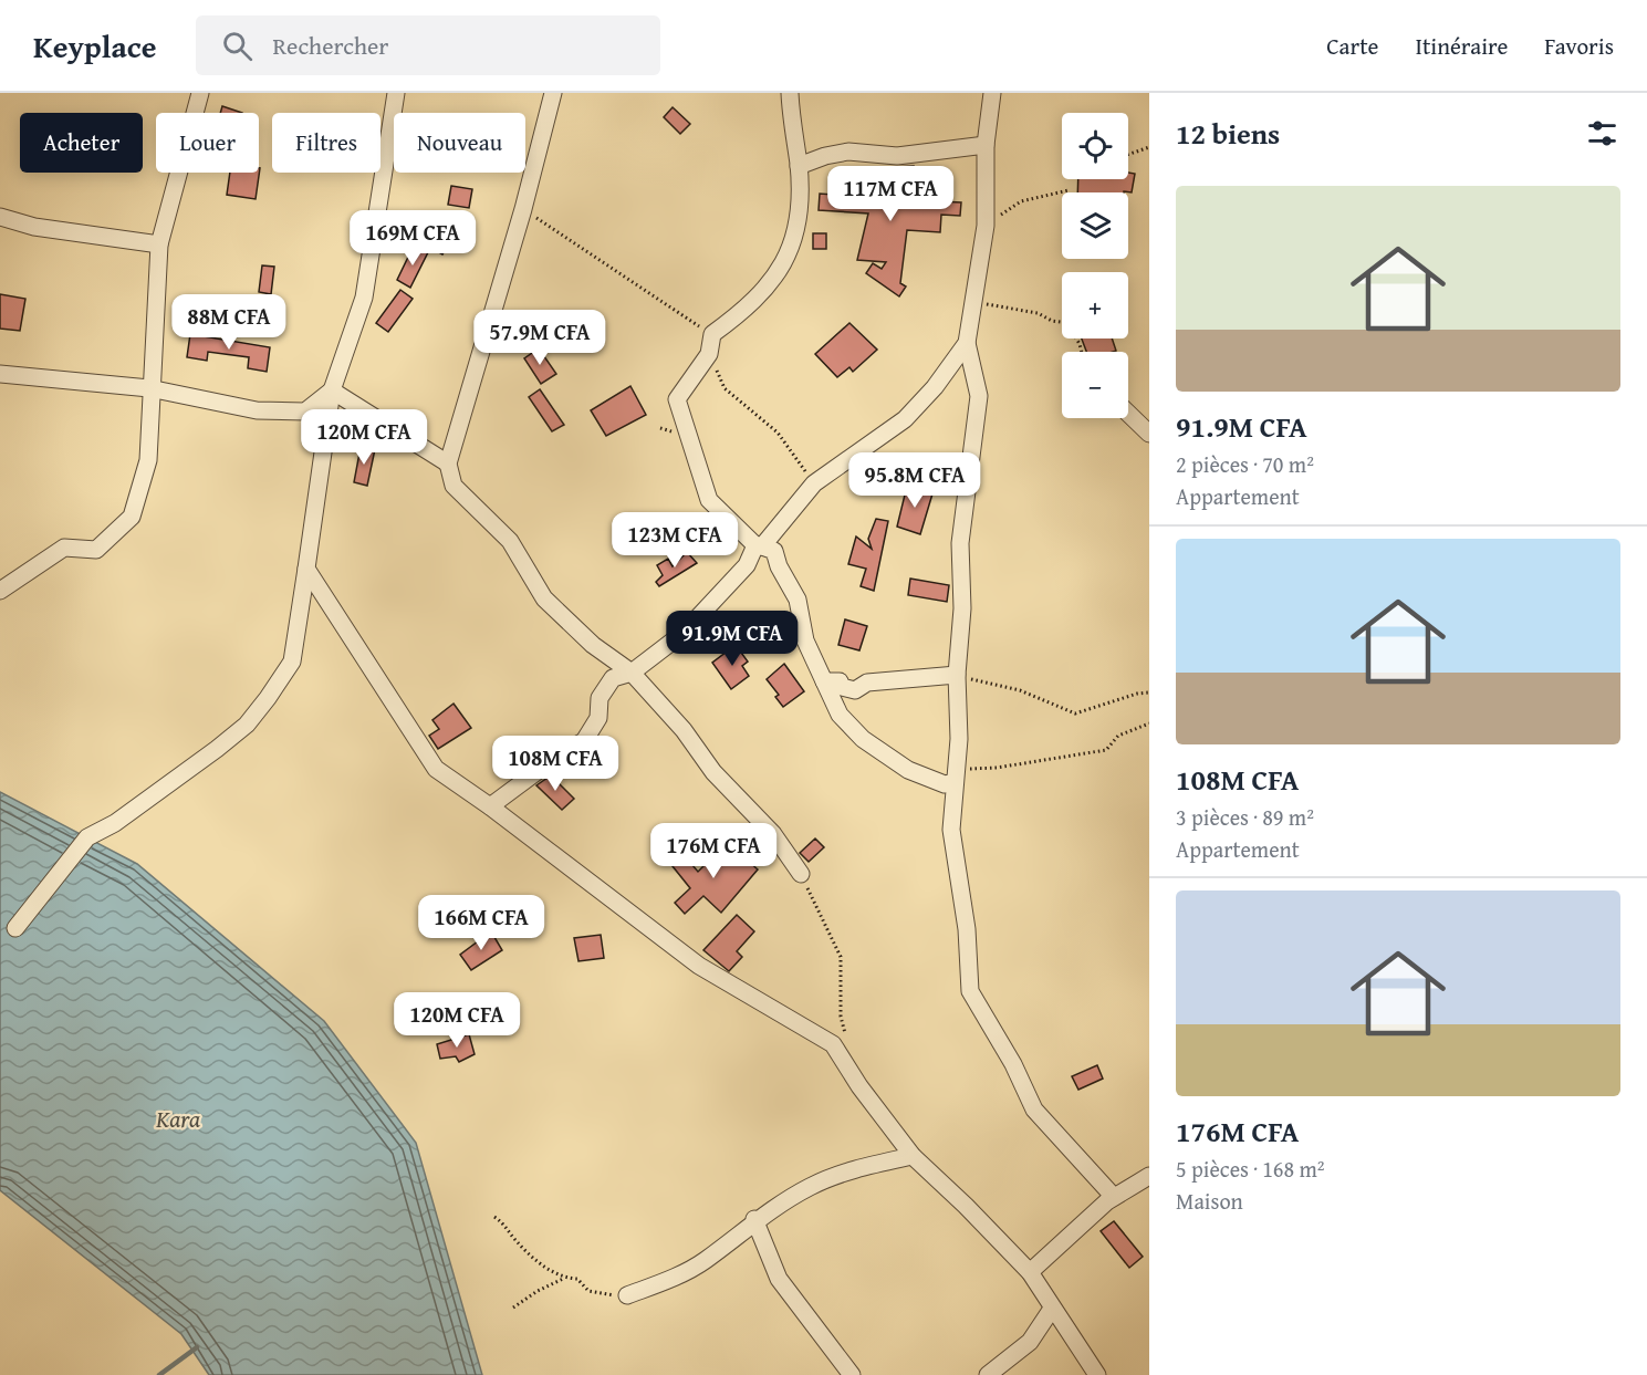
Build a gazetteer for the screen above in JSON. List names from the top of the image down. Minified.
{"water":["Kara"],"page":{"header":"Keyplace","search":"Rechercher","nav":["Carte","Itinéraire","Favoris"],"heading":"12 biens","map_buttons":["+","−"],"chip":["Acheter","Louer","Filtres","Nouveau"],"price":["117M CFA","169M CFA","88M CFA","57.9M CFA","120M CFA","95.8M CFA","123M CFA","91.9M CFA","108M CFA","176M CFA","166M CFA","120M CFA"],"list":[{"name":"91.9M CFA","note":"2 pièces · 70 m² · Appartement"},{"name":"108M CFA","note":"3 pièces · 89 m² · Appartement"},{"name":"176M CFA","note":"5 pièces · 168 m² · Maison"}]}}
